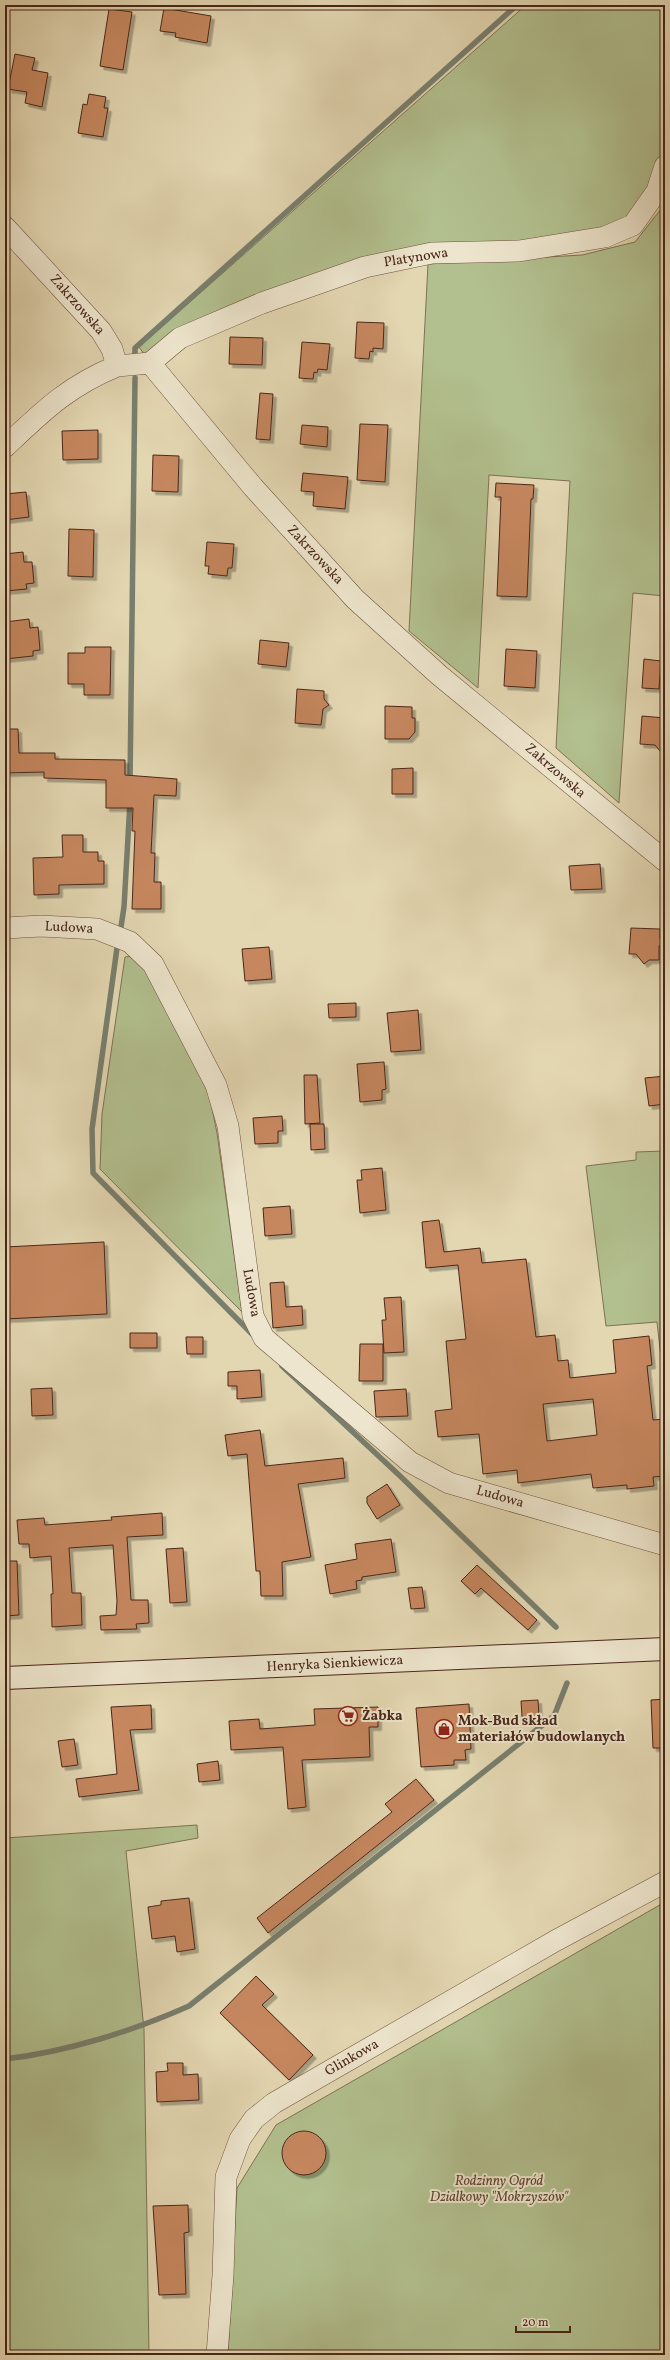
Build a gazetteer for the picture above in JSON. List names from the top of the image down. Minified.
{"streets":{"main road":["Henryka Sienkiewicza"],"street":["Platynowa","Zakrzowska","Ludowa","Glinkowa"]},"crossings":[["Platynowa","Zakrzowska"]],"parks":["Rodzinny Ogród Dzialkowy \"Mokrzyszów\""],"places":{"supermarket":["Żabka"],"shop":["Mok-Bud skład materiałów budowlanych"]},"scale_bar":"20 m"}
